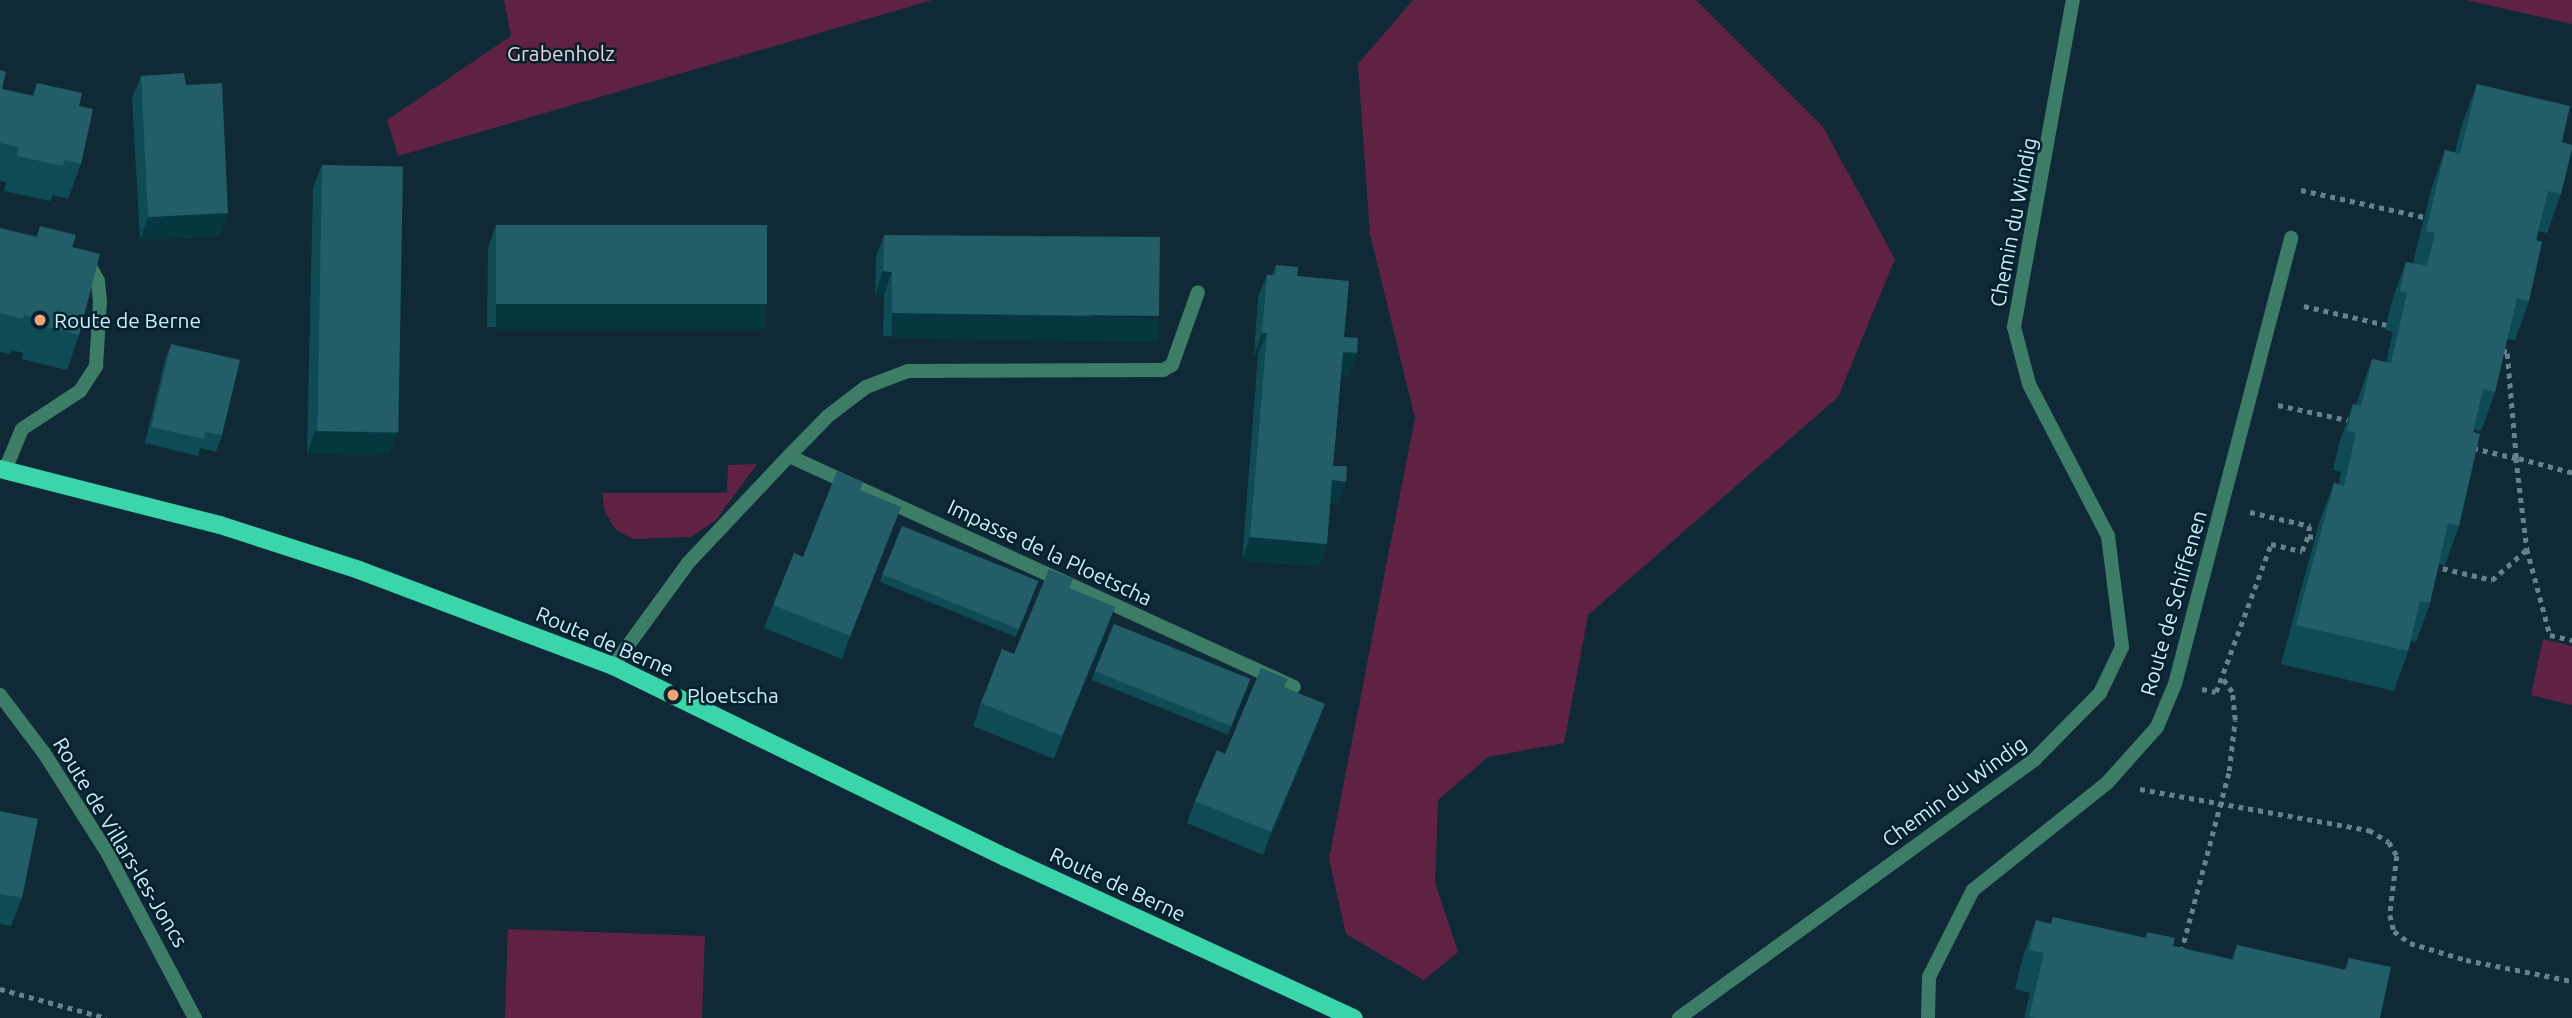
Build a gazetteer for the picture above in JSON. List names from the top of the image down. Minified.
{"streets":{"main road":["Route de Berne"],"street":["Chemin du Windig","Impasse de la Ploetscha","Route de Schiffenen","Route de Villars-les-Joncs"]},"parks":["Grabenholz"],"places":["Route de Berne","Ploetscha"]}
